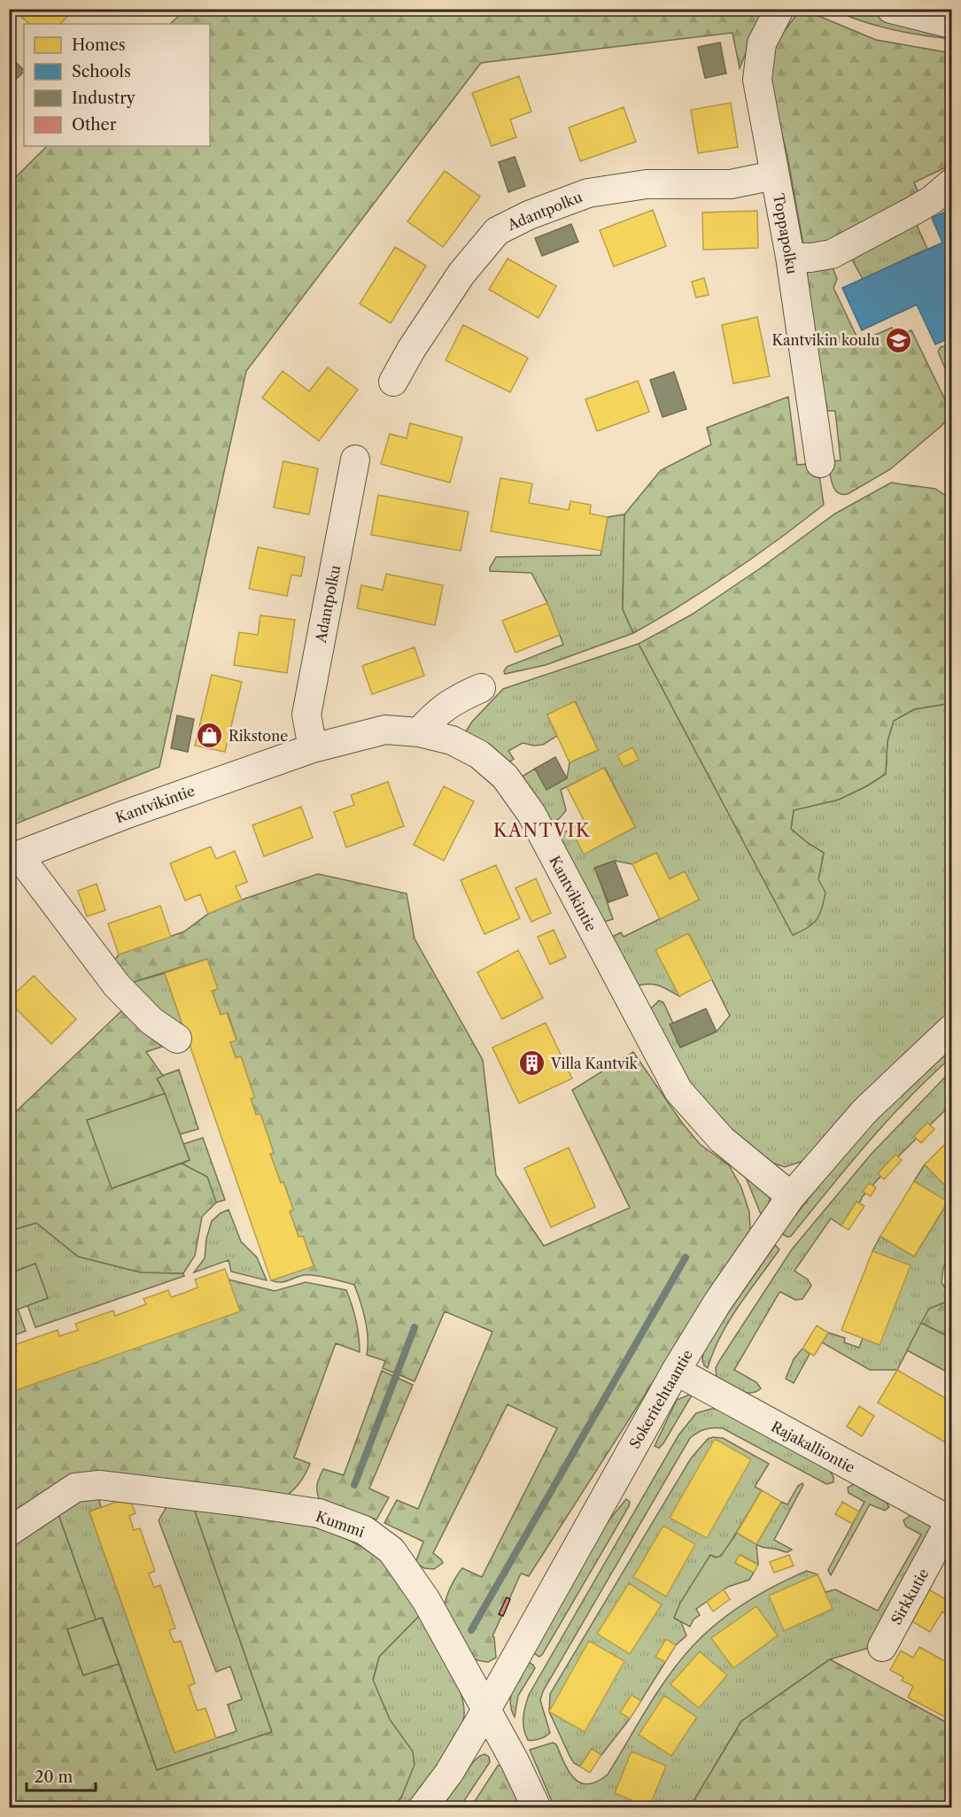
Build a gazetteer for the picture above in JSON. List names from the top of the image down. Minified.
{"streets":{"street":["Adantpolku","Toppapolku","Kantvikintie","Sokeritehtaantie","Rajakalliontie","Kummi","Sirkkutie"]},"crossings":[["Adantpolku","Toppapolku"],["Adantpolku","Kantvikintie"],["Kantvikintie","Sokeritehtaantie"],["Sokeritehtaantie","Rajakalliontie"],["Sokeritehtaantie","Kummi"],["Rajakalliontie","Sirkkutie"]],"districts":["KANTVIK"],"places":{"school or university":["Kantvikin koulu"],"shop":["Rikstone"],"building":["Villa Kantvik"]},"legend":["Homes","Schools","Industry","Other"],"scale_bar":"20 m"}
